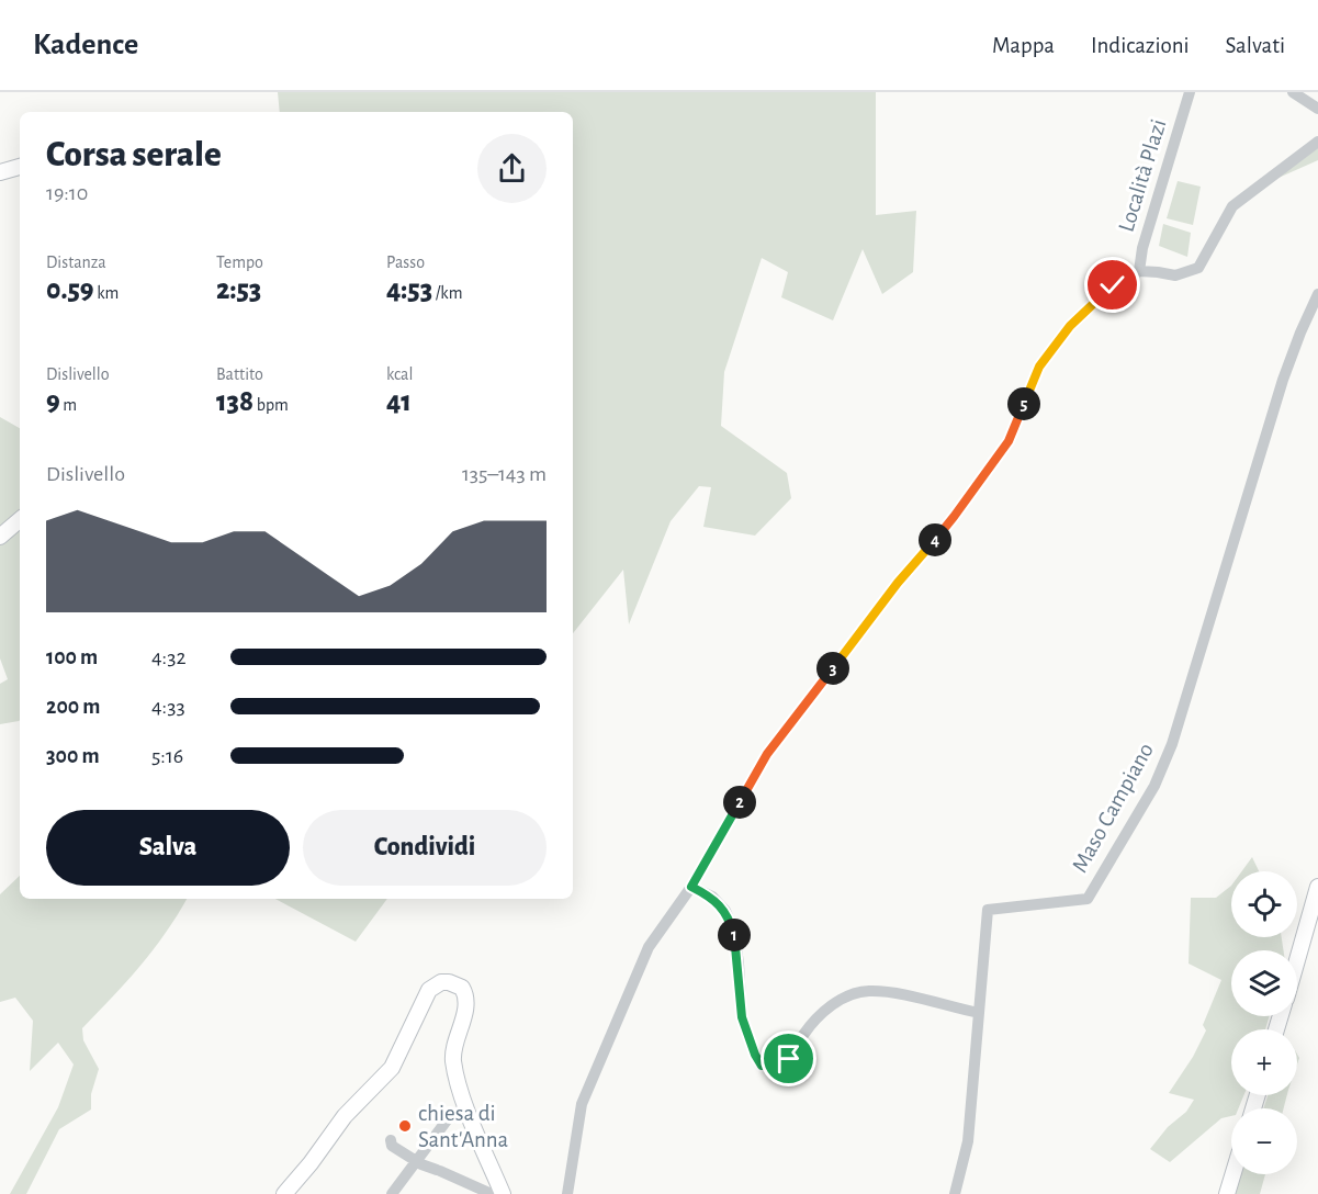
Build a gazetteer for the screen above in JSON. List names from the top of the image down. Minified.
{"streets":{"street":["Località Plazi","Maso Campiano"]},"places":["chiesa di Sant'Anna"],"page":{"header":"Kadence","nav":["Mappa","Indicazioni","Salvati"],"heading":["Corsa serale","19:10"],"stats":[["Distanza","0.59 km"],["Tempo","2:53"],["Passo","4:53 /km"],["Dislivello","9 m"],["Battito","138 bpm"],["kcal","41"]],"pins":["5","4","3","2","1"],"chart":["Dislivello","135–143 m"],"list":[{"name":"100 m","note":"4:32"},{"name":"200 m","note":"4:33"},{"name":"300 m","note":"5:16"}],"buttons":["Salva","Condividi"],"map_buttons":["+","−"]}}
